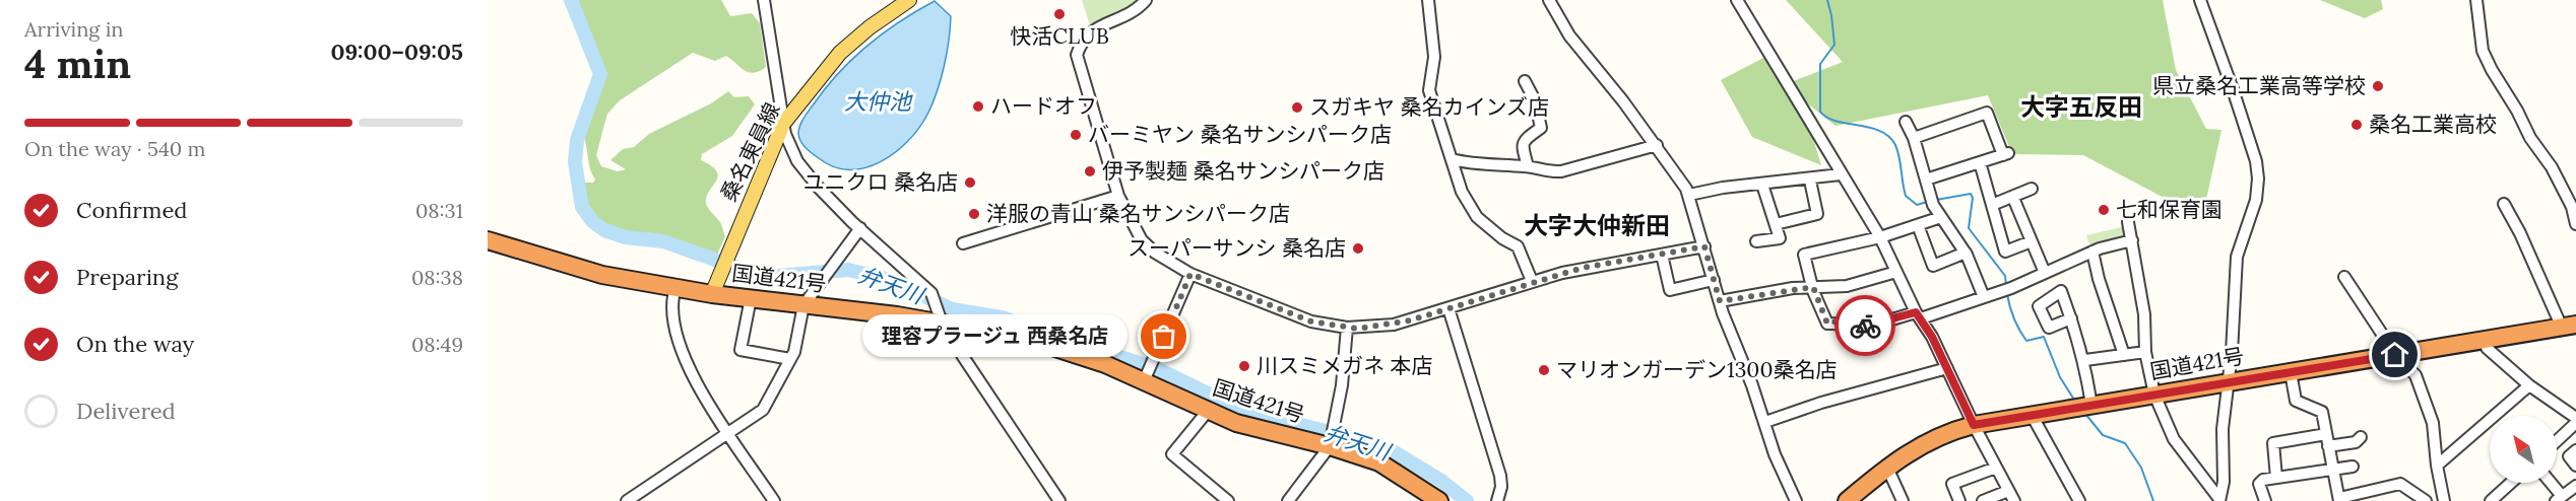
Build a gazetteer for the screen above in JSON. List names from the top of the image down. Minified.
{"streets":{"highway":["国道421号"],"main road":["桑名東員線"]},"crossings":[["桑名東員線","国道421号"]],"districts":["大字五反田","大字大仲新田"],"water":["大仲池","弁天川"],"places":["快活CLUB","県立桑名工業高等学校","ハードオフ","スガキヤ 桑名カインズ店","桑名工業高校","バーミヤン 桑名サンシパーク店","伊予製麺 桑名サンシパーク店","ユニクロ 桑名店","七和保育園","洋服の青山 桑名サンシパーク店","スーパーサンシ 桑名店","理容プラージュ 西桑名店","川スミメガネ 本店","マリオンガーデン1300桑名店"],"north":"top left","page":{"heading":["4 min","Arriving in","09:00–09:05"],"bar":"On the way · 540 m","list":[["Confirmed","08:31"],["Preparing","08:38"],["On the way","08:49"],"Delivered"],"bubble":"理容プラージュ 西桑名店"}}
